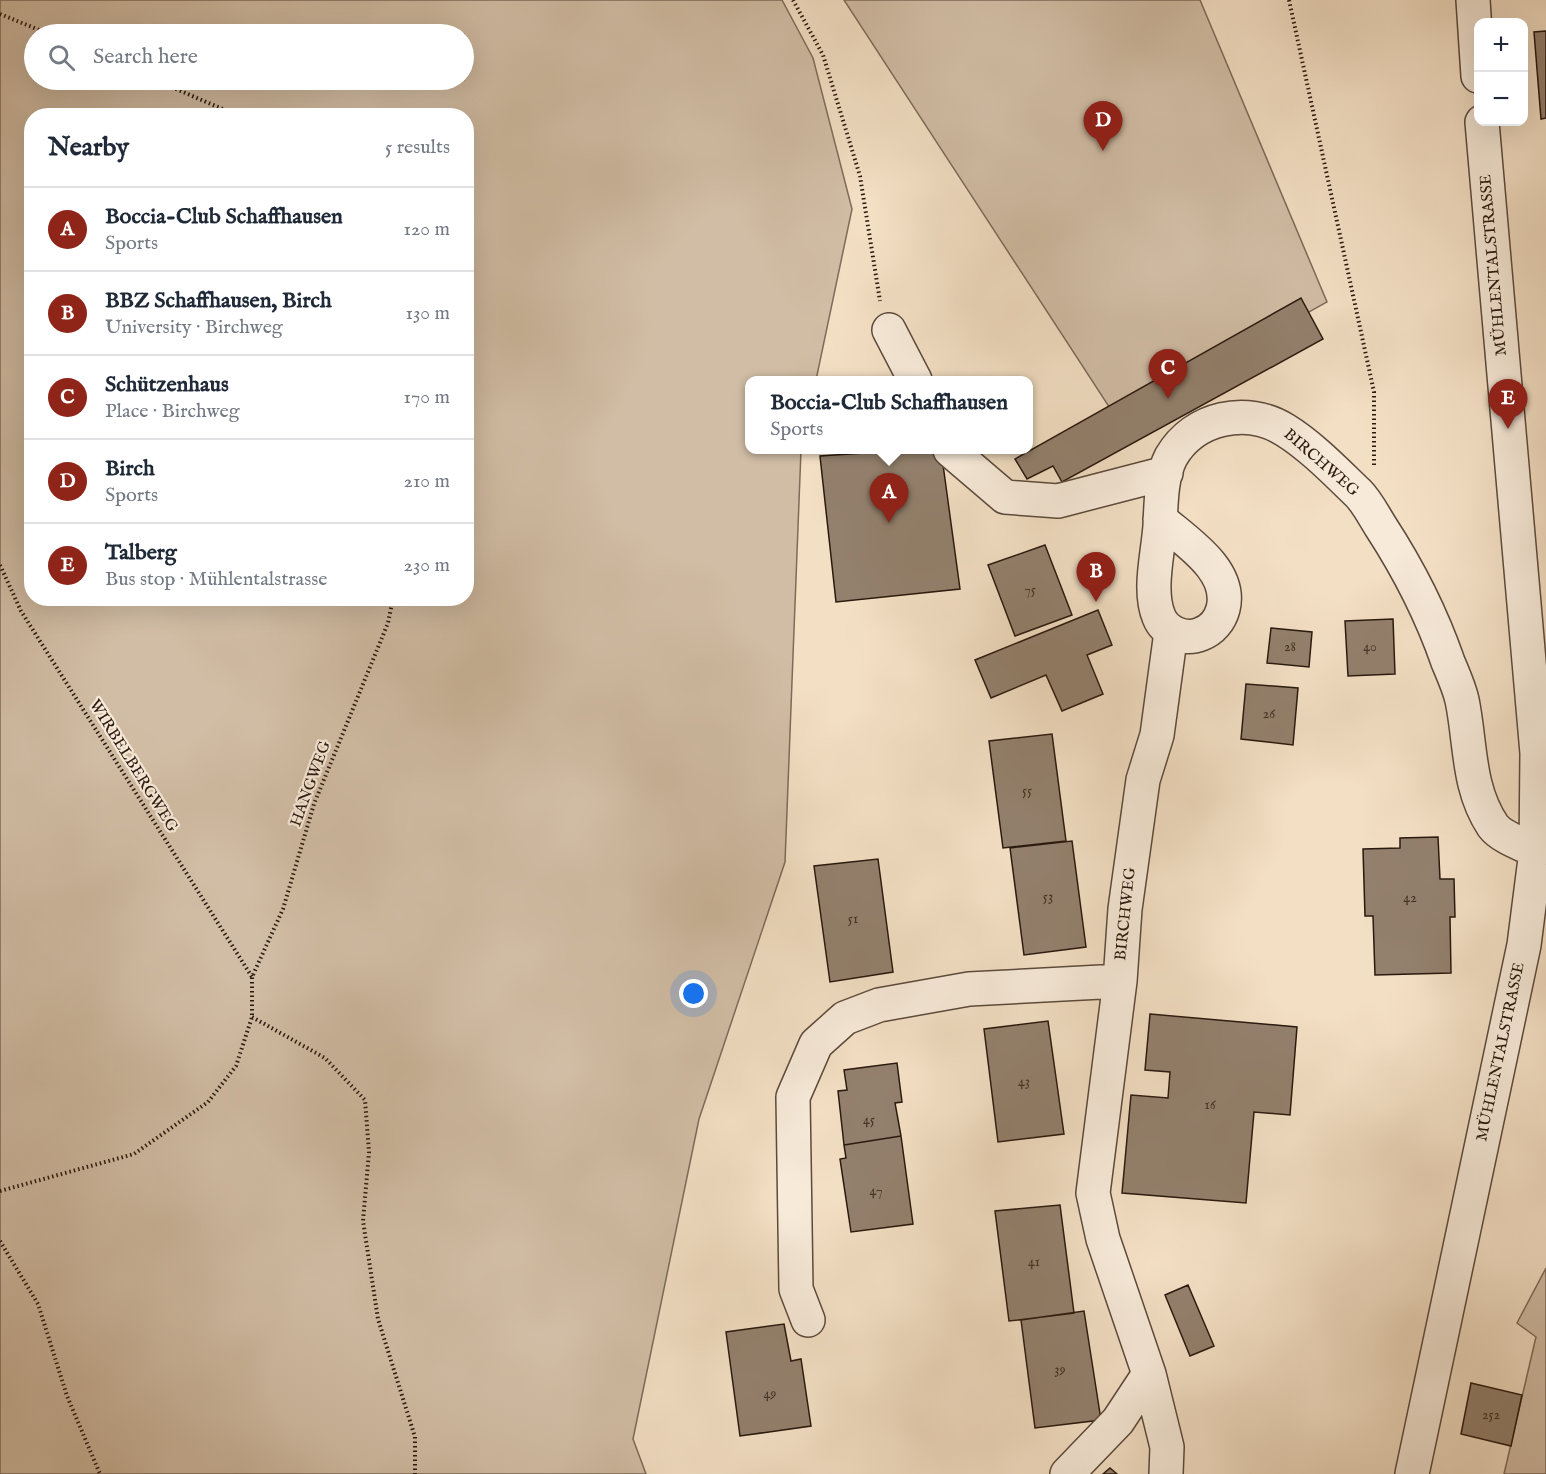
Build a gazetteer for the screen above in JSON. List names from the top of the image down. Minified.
{"streets":{"street":["MÜHLENTALSTRASSE","BIRCHWEG"],"path":["WIRBELBERGWEG","HANGWEG"]},"crossings":[["MÜHLENTALSTRASSE","BIRCHWEG"],["WIRBELBERGWEG","HANGWEG"]],"house_numbers":["75","28","40","26","55","53","42","51","43","16","45","47","41","39","49","252"],"page":{"map_buttons":["+","−"],"search":"Search here","pins":["D","C","E","A","B"],"heading":["Nearby","5 results"],"list":[{"mark":"A","name":"Boccia-Club Schaffhausen","note":"Sports","value":"120 m"},{"mark":"B","name":"BBZ Schaffhausen, Birch","note":"University · Birchweg","value":"130 m"},{"mark":"C","name":"Schützenhaus","note":"Place · Birchweg","value":"170 m"},{"mark":"D","name":"Birch","note":"Sports","value":"210 m"},{"mark":"E","name":"Talberg","note":"Bus stop · Mühlentalstrasse","value":"230 m"}],"popup":["Boccia-Club Schaffhausen","Sports"]}}
